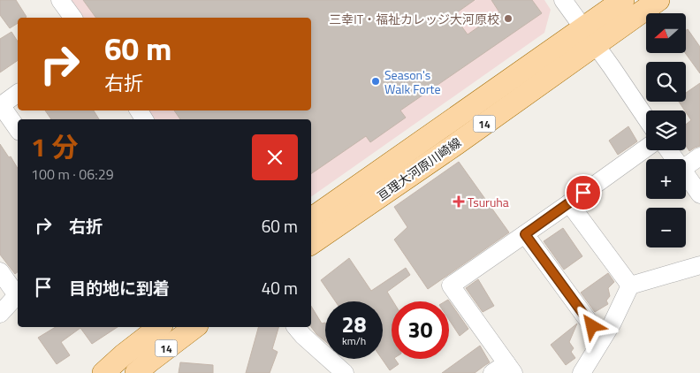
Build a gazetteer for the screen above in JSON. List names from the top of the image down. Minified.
{"streets":{"main road":["14","亘理大河原川崎線"]},"places":{"other":["三幸IT・福祉カレッジ大河原校","Season's Walk Forte"],"health":["Tsuruha"]},"north":"left","page":{"map_buttons":["+","−"],"turn":["60 m","右折"],"heading":["1 分","100 m · 06:29"],"list":[{"name":"右折","value":"60 m"},{"name":"目的地に到着","value":"40 m"}],"speed":"28 km/h","limit":"30"}}
